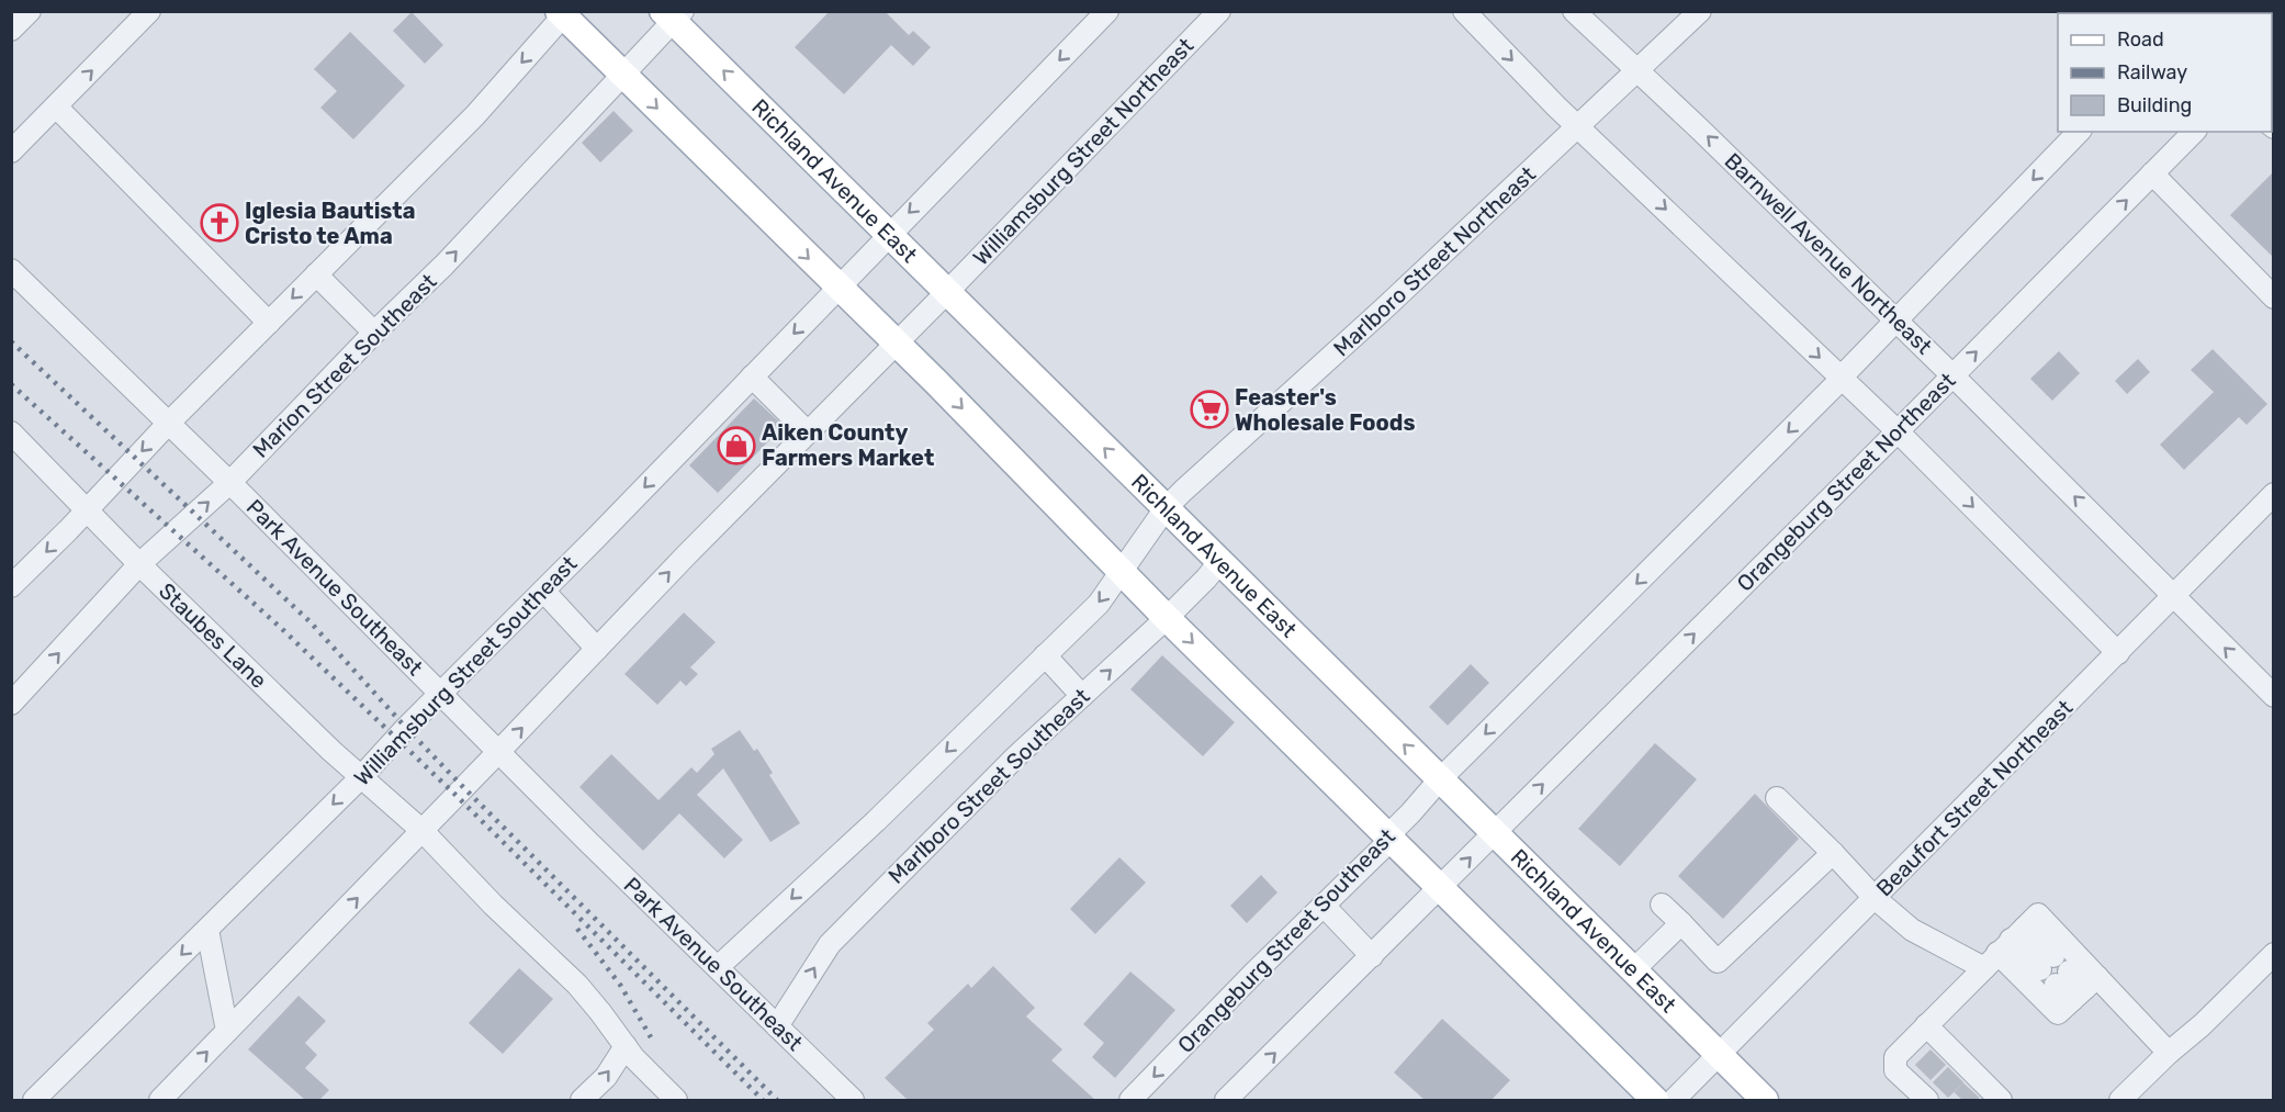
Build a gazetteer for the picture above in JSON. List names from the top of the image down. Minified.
{"streets":{"main road":["Richland Avenue East"],"street":["Williamsburg Street Northeast","Barnwell Avenue Northeast","Marlboro Street Northeast","Marion Street Southeast","Orangeburg Street Northeast","Park Avenue Southeast","Staubes Lane","Williamsburg Street Southeast","Marlboro Street Southeast","Beaufort Street Northeast","Orangeburg Street Southeast"]},"crossings":[["Williamsburg Street Northeast","Richland Avenue East"],["Richland Avenue East","Marlboro Street Northeast"],["Richland Avenue East","Marion Street Southeast"],["Richland Avenue East","Orangeburg Street Northeast"],["Richland Avenue East","Williamsburg Street Southeast"],["Richland Avenue East","Marlboro Street Southeast"],["Richland Avenue East","Beaufort Street Northeast"],["Richland Avenue East","Orangeburg Street Southeast"],["Barnwell Avenue Northeast","Marlboro Street Northeast"],["Barnwell Avenue Northeast","Orangeburg Street Northeast"],["Barnwell Avenue Northeast","Beaufort Street Northeast"],["Marion Street Southeast","Park Avenue Southeast"],["Marion Street Southeast","Staubes Lane"],["Park Avenue Southeast","Williamsburg Street Southeast"],["Park Avenue Southeast","Marlboro Street Southeast"],["Staubes Lane","Williamsburg Street Southeast"]],"places":{"church":["Iglesia Bautista Cristo te Ama"],"supermarket":["Feaster's Wholesale Foods"],"shop":["Aiken County Farmers Market"]},"legend":["Road","Railway","Building"]}
